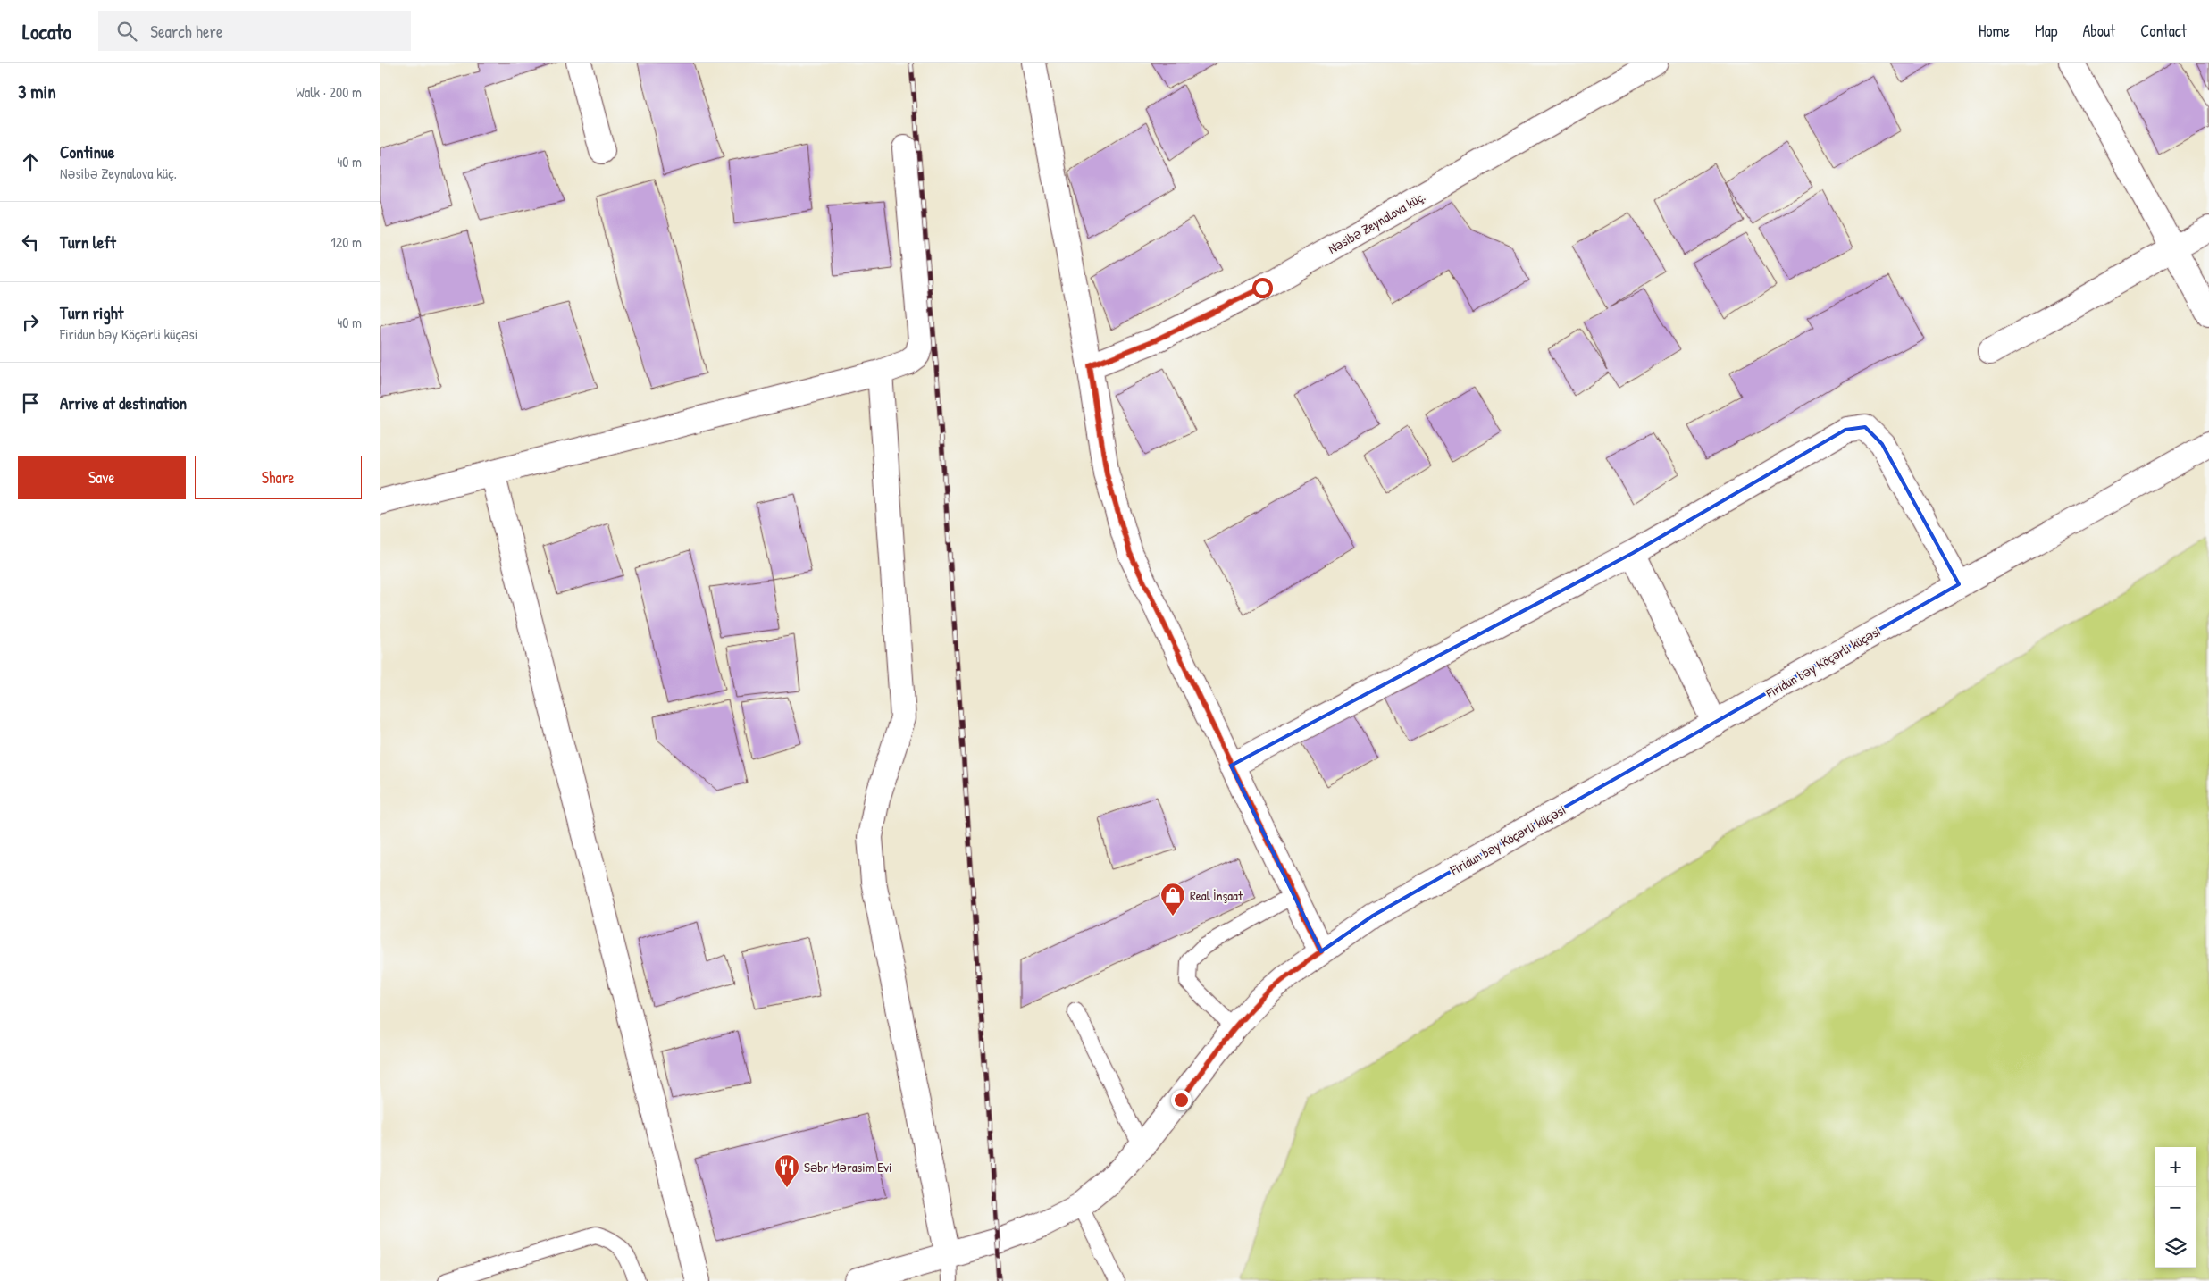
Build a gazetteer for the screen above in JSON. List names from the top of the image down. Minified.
{"streets":{"street":["Nəsibə Zeynalova küç.","Firidun bəy Köçərli küçəsi"]},"places":{"shop":["Real İnşaat"],"restaurant":["Səbr Mərasim Evi"]},"page":{"header":"Locato","search":"Search here","nav":["Home","Map","About","Contact"],"heading":["3 min","Walk · 200 m"],"list":[["Continue","Nəsibə Zeynalova küç.","40 m"],["Turn left","120 m"],["Turn right","Firidun bəy Köçərli küçəsi","40 m"],"Arrive at destination"],"buttons":["Save","Share"],"map_buttons":["+","−"]}}
